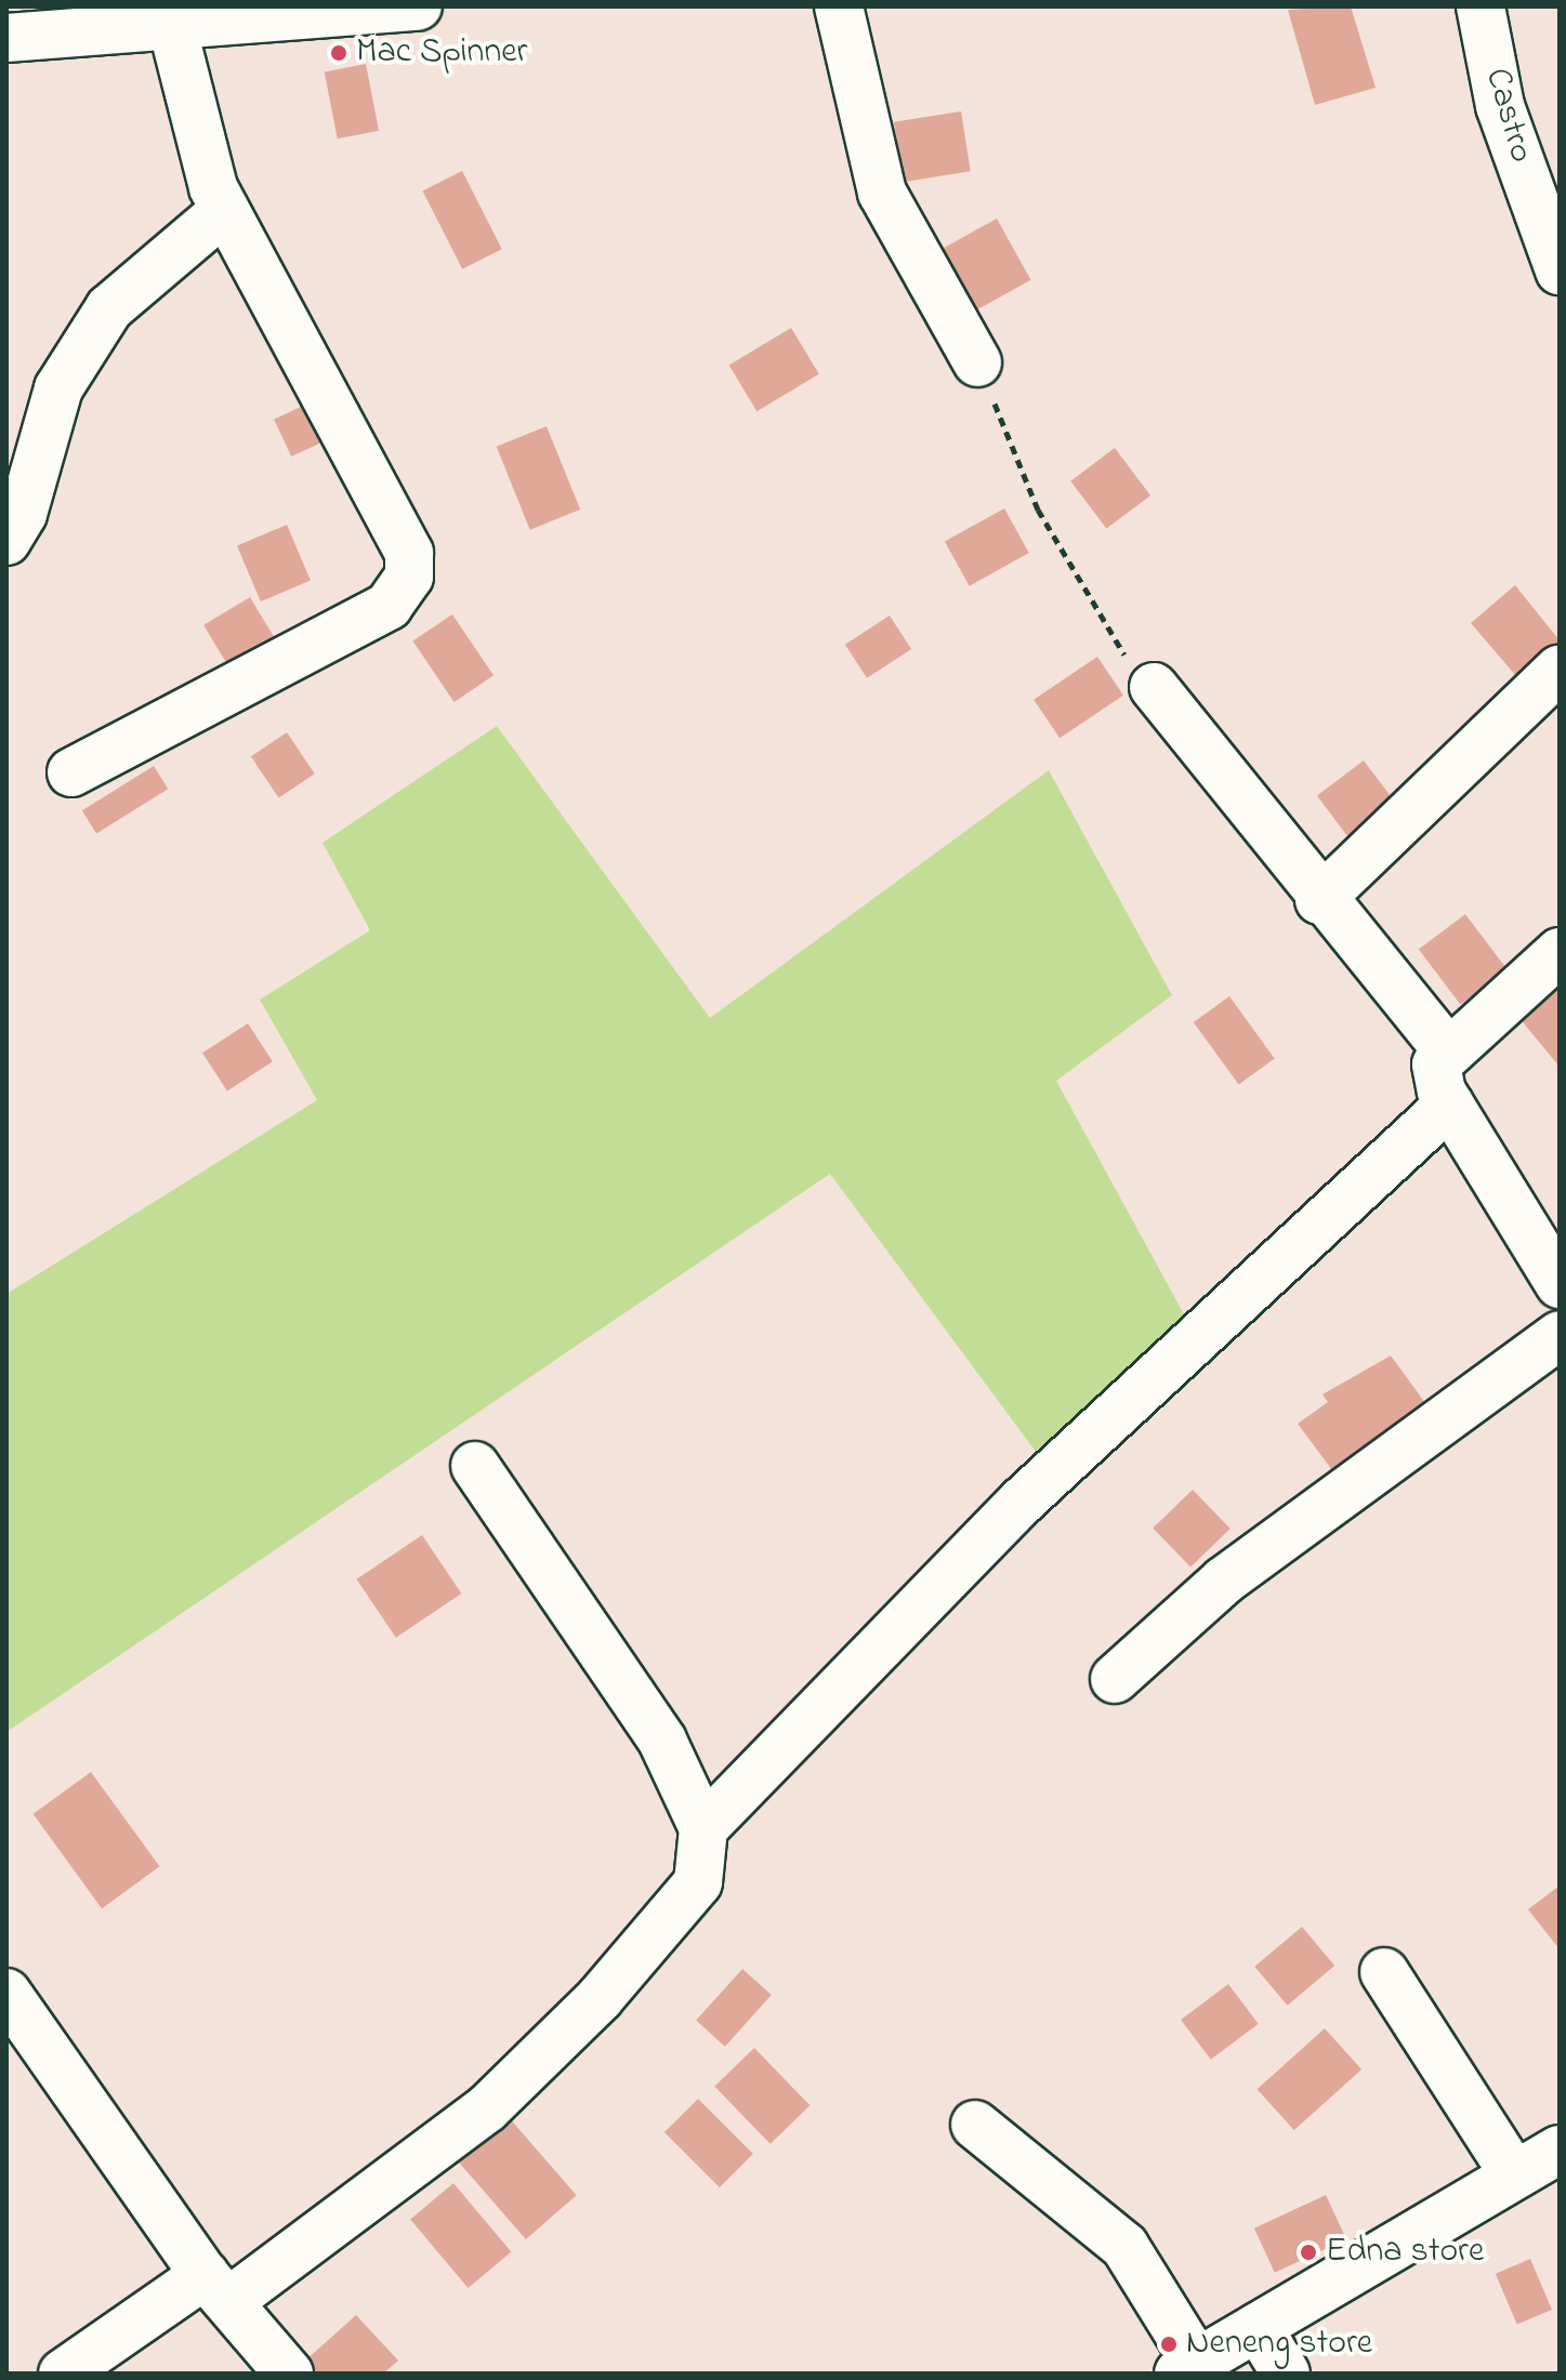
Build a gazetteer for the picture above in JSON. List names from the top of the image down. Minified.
{"streets":{"street":["Castro"]},"places":["Mac Spinner","Edna store","Neneng store"]}
